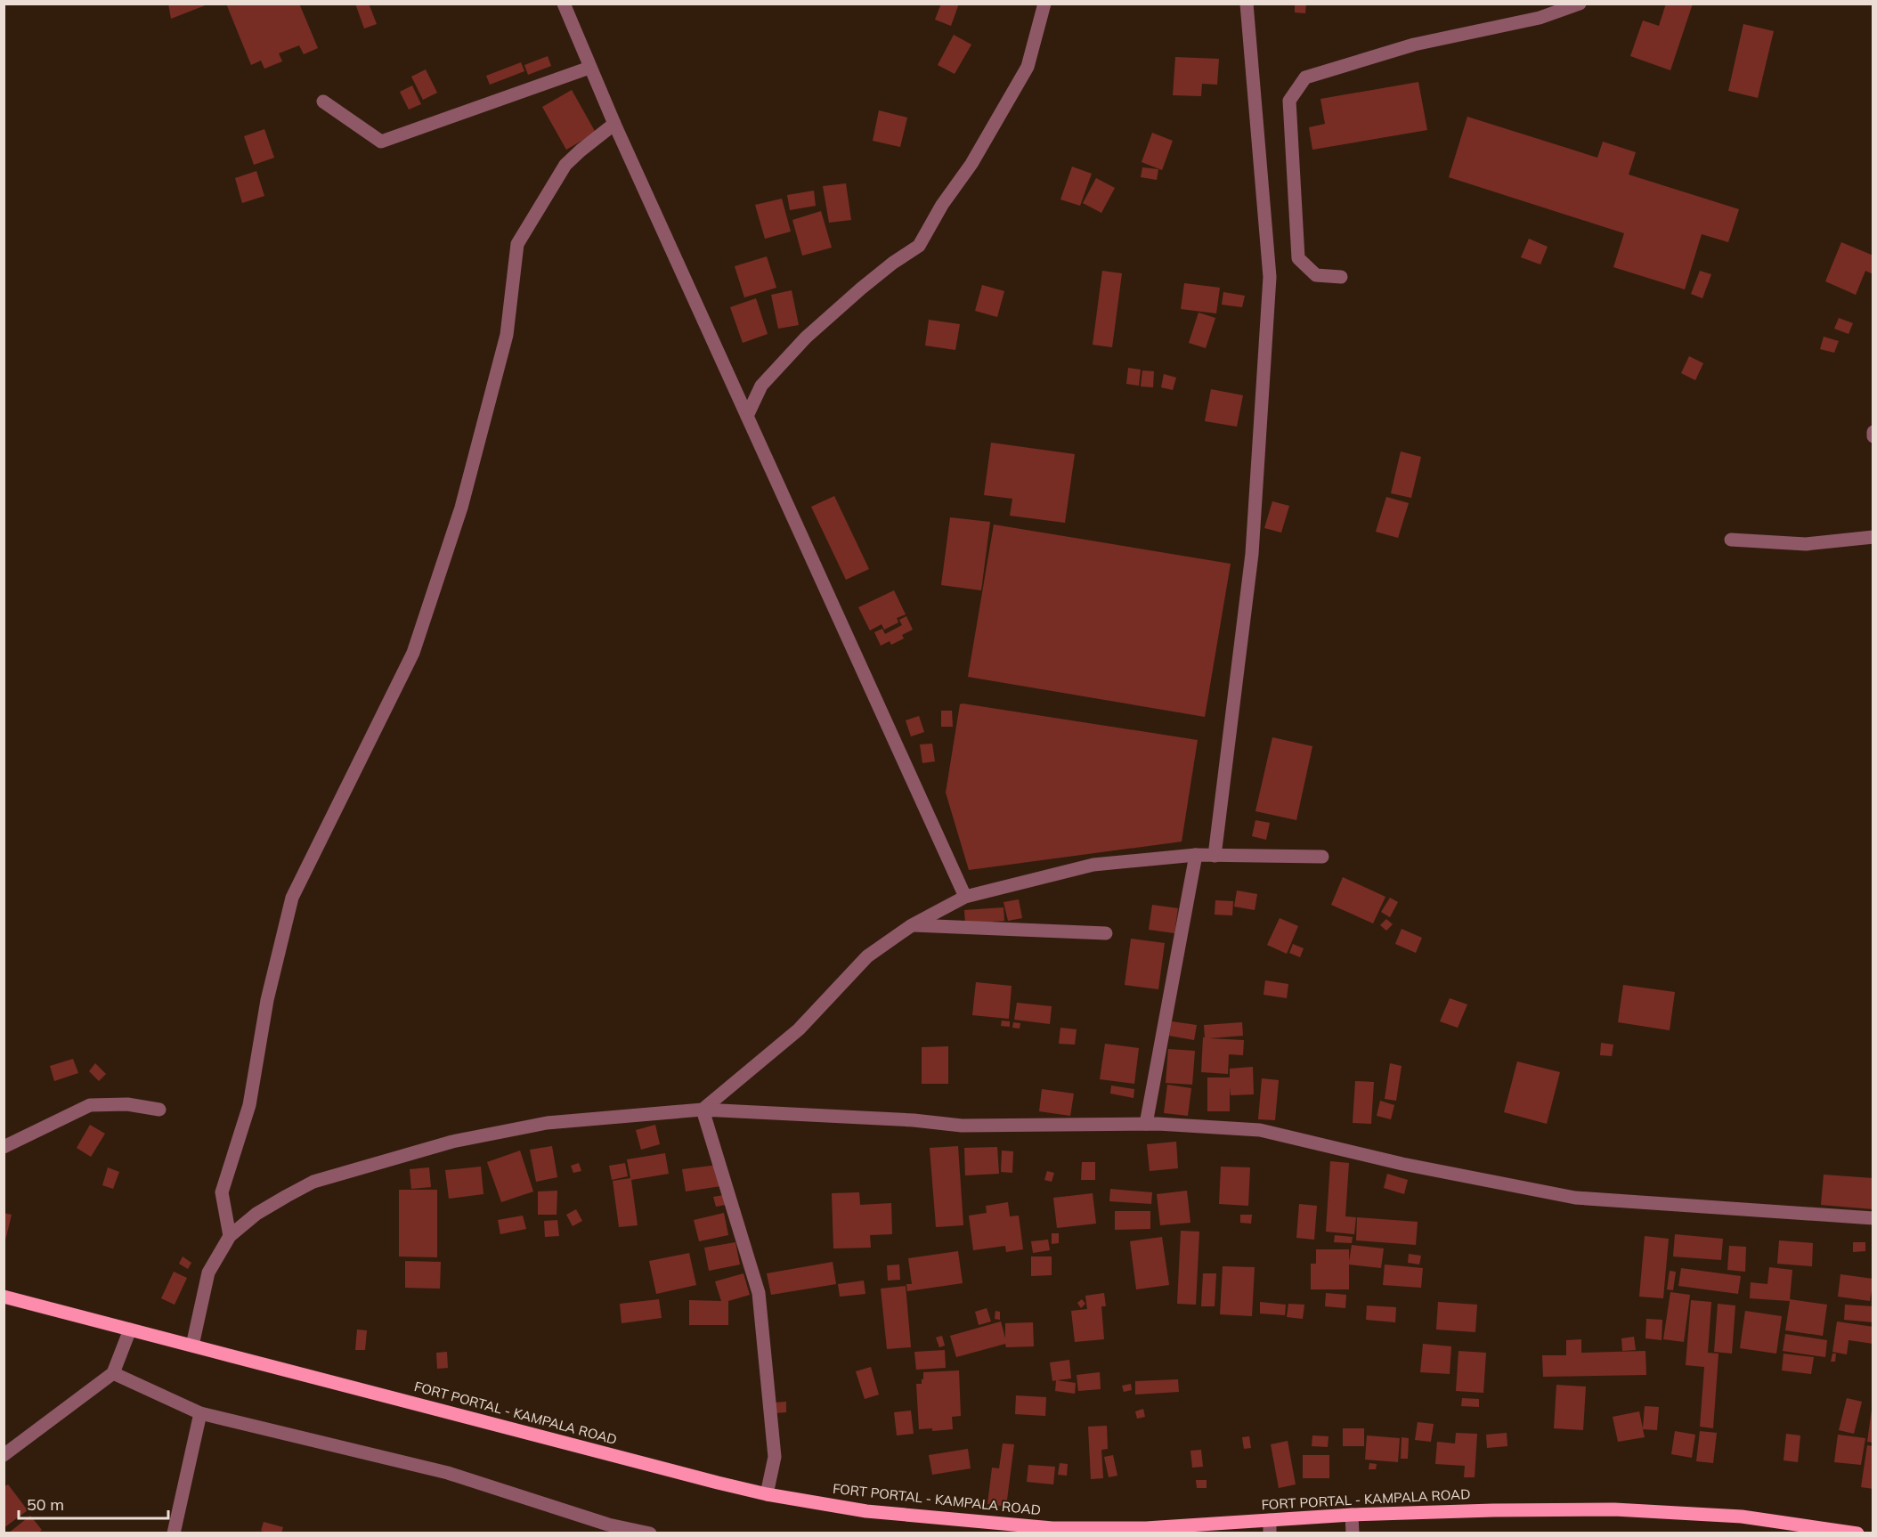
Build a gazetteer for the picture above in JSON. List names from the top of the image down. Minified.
{"streets":{"main road":["FORT PORTAL - KAMPALA ROAD"]},"scale_bar":"50 m"}
